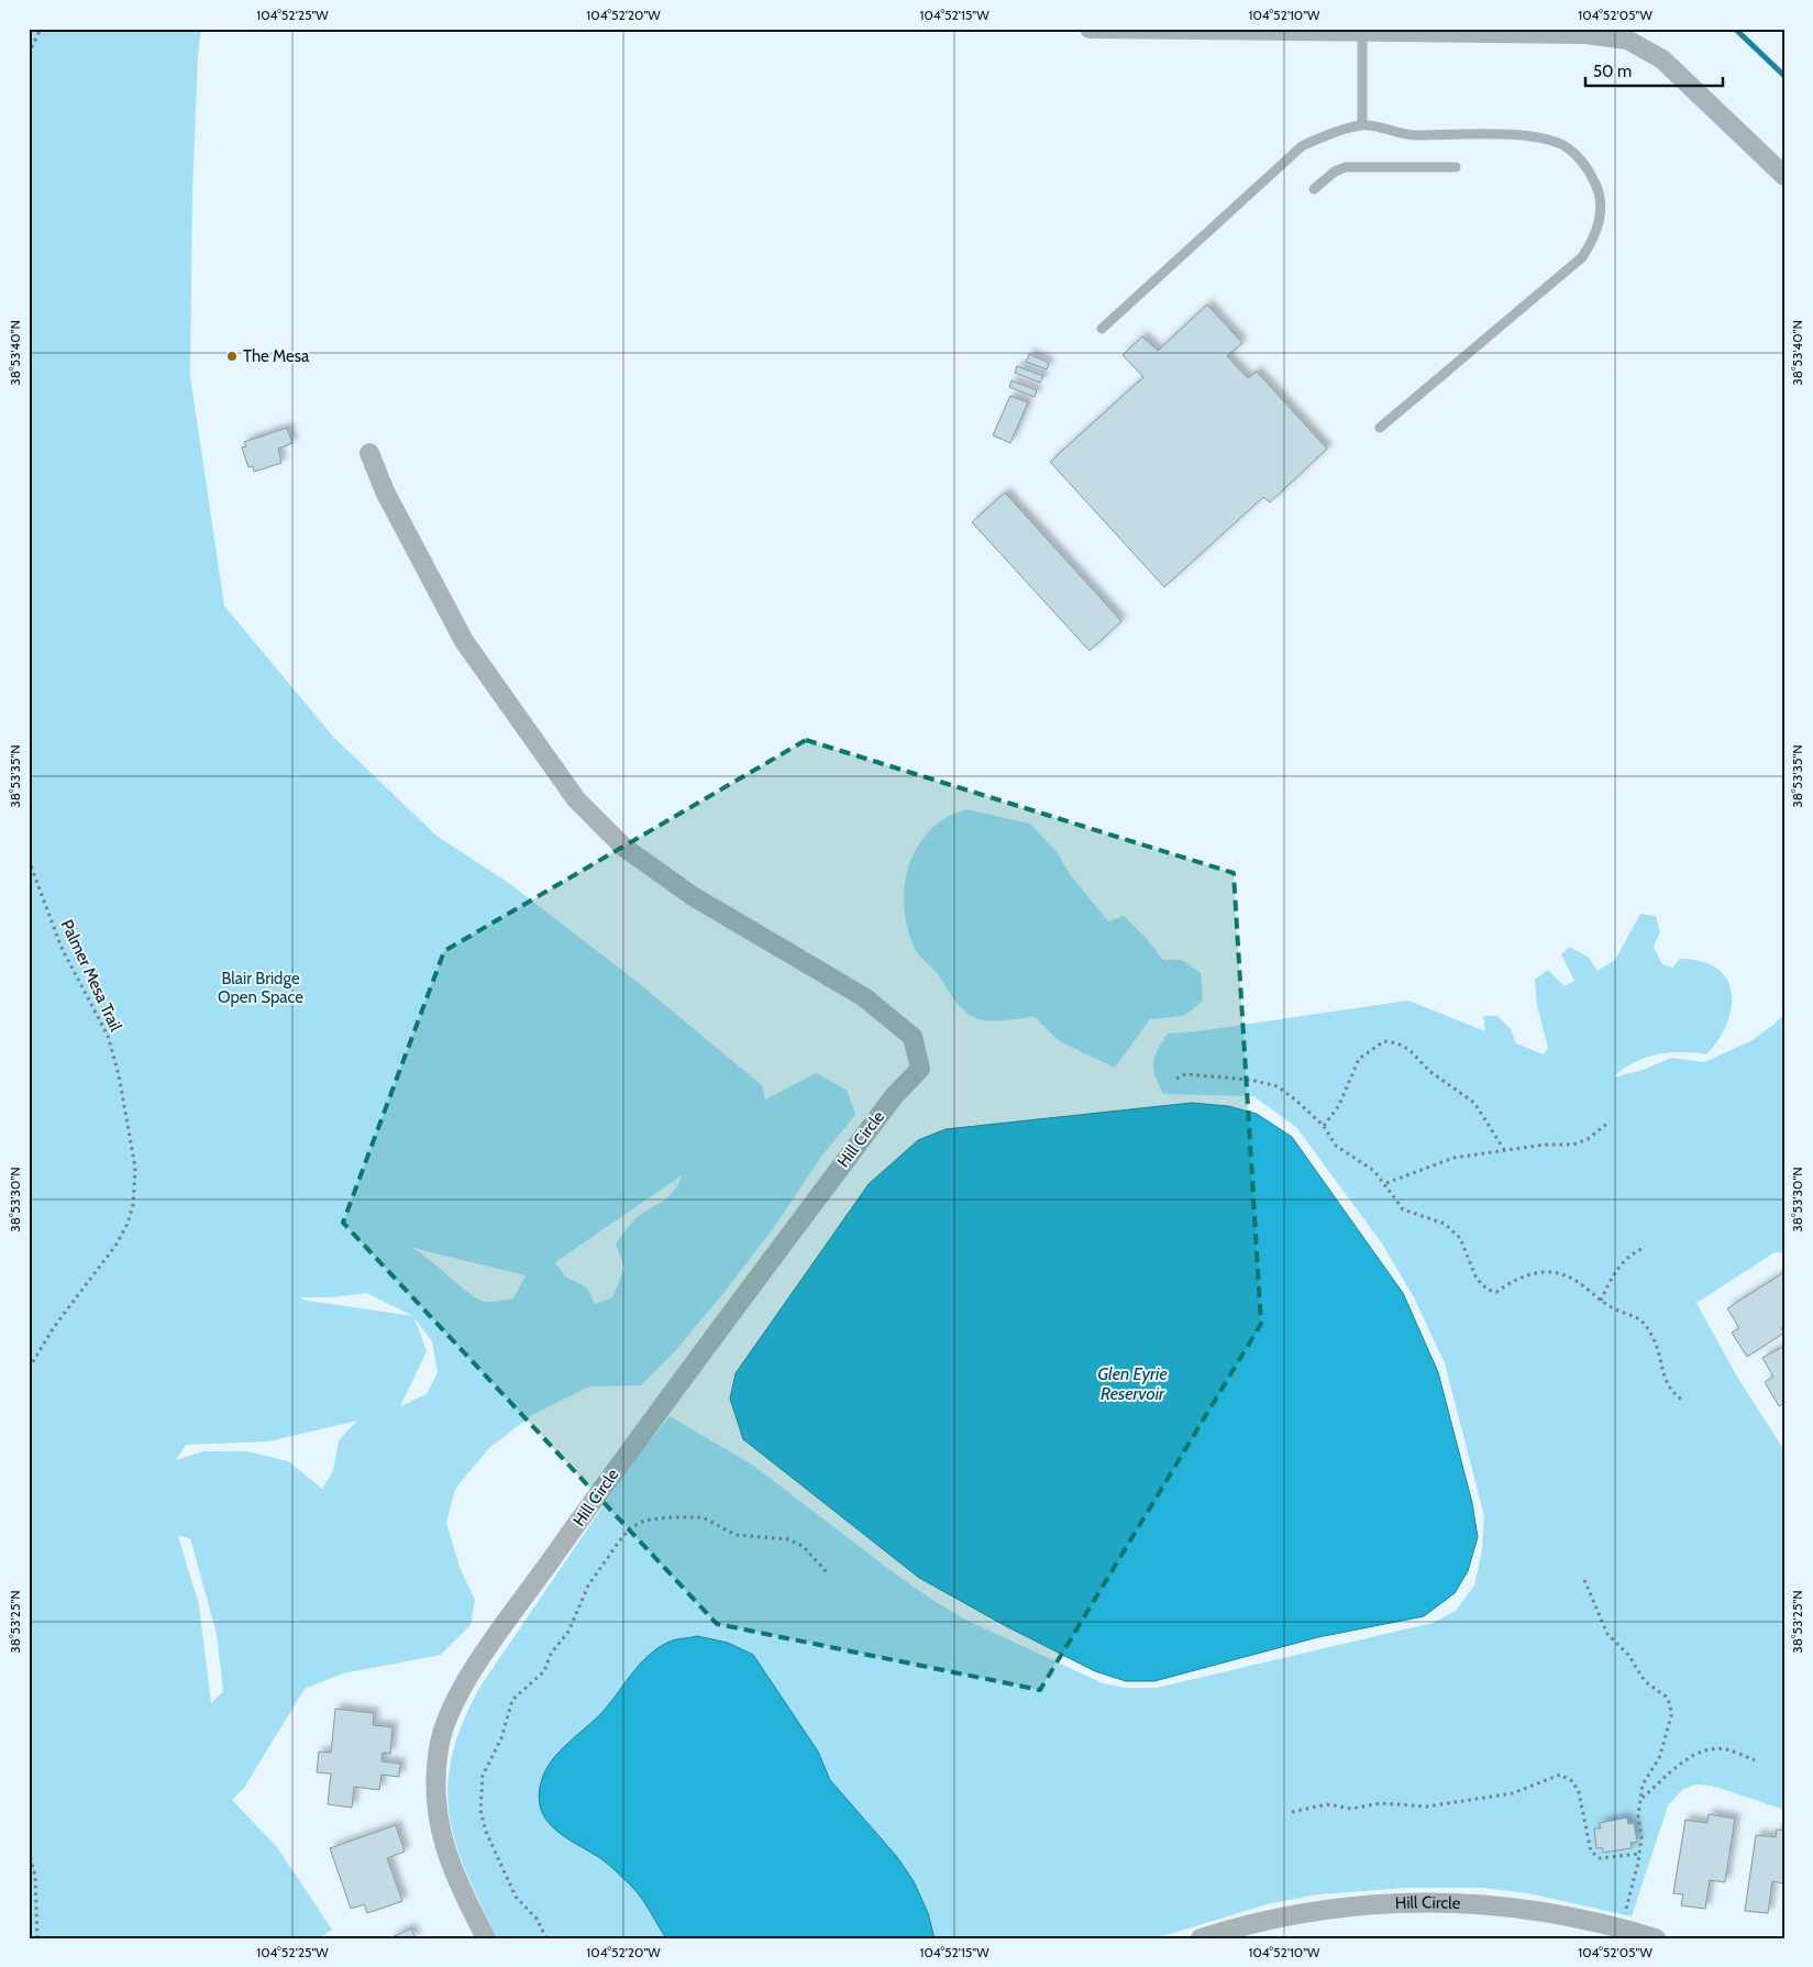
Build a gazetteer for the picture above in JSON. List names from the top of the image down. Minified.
{"streets":{"street":["Hill Circle"],"path":["Palmer Mesa Trail"]},"water":["Glen Eyrie Reservoir"],"parks":["Blair Bridge Open Space"],"places":["The Mesa"],"scale_bar":"50 m","coordinates":["104°52'25\"W","104°52'20\"W","104°52'15\"W","104°52'10\"W","104°52'05\"W","38°53'40\"N","38°53'35\"N","38°53'30\"N","38°53'25\"N"]}
